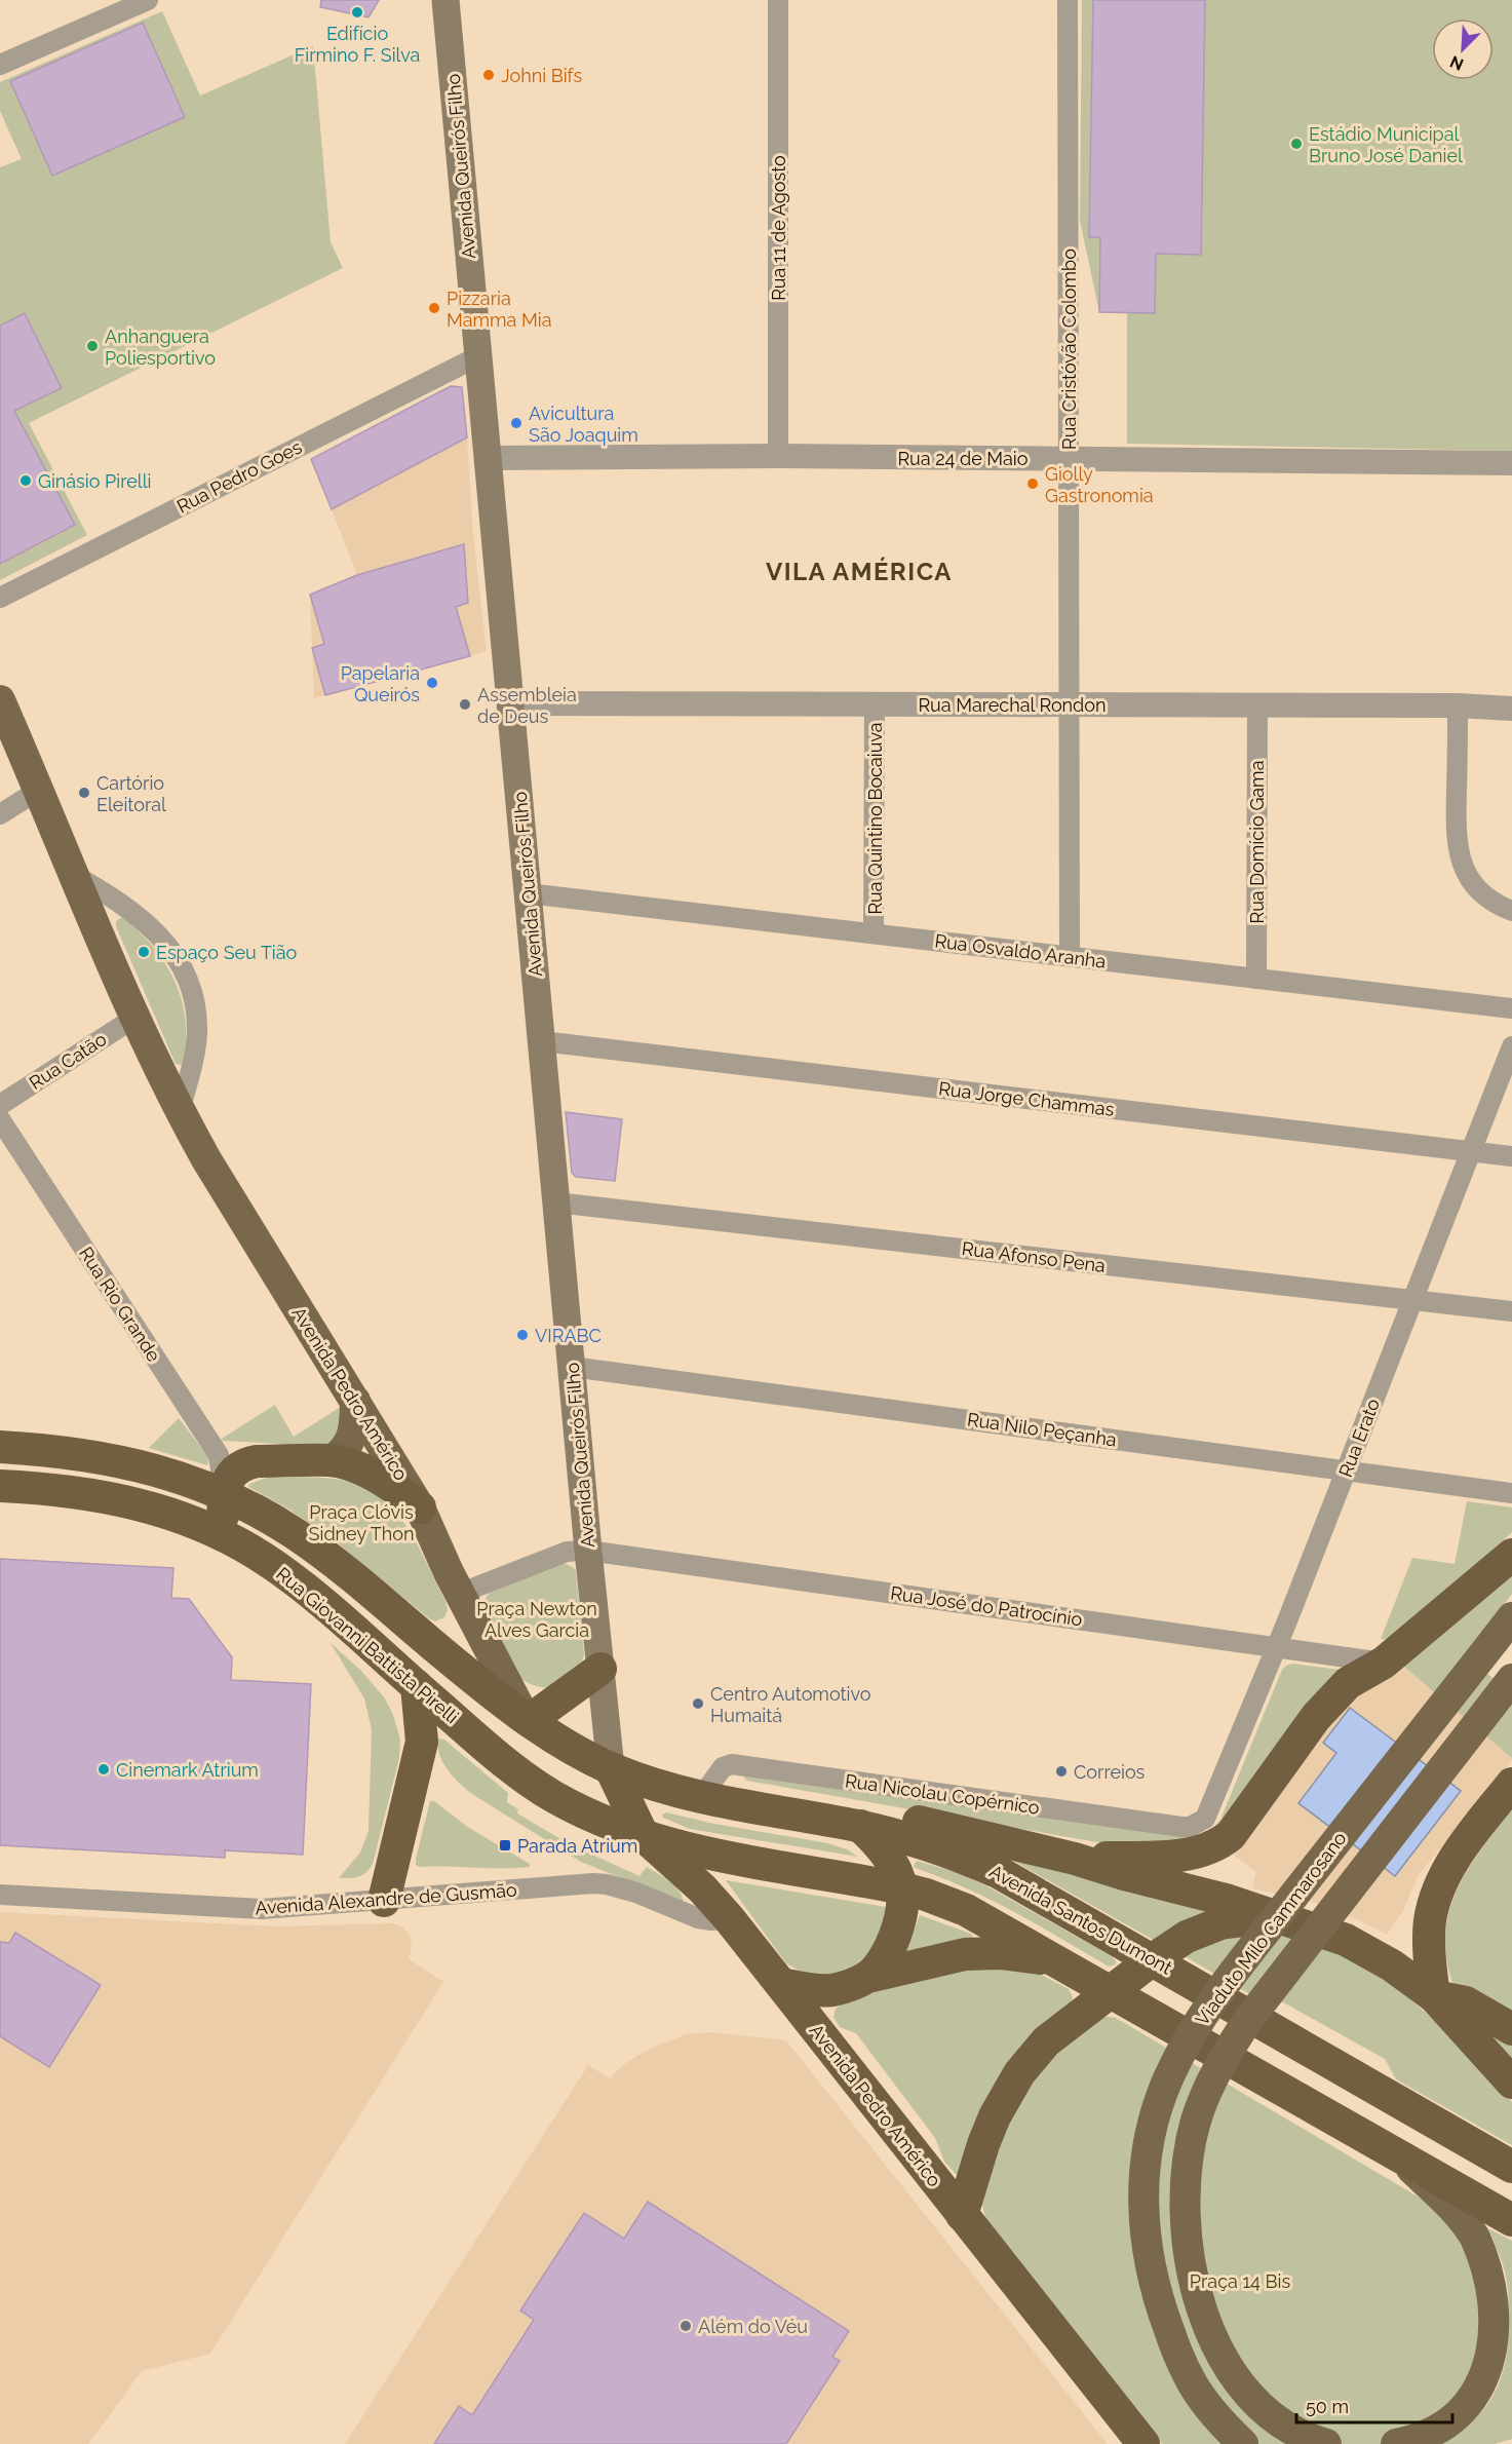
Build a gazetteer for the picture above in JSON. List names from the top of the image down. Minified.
{"streets":{"highway":["Avenida Pedro Américo","Rua Giovanni Battista Pirelli","Avenida Santos Dumont"],"main road":["Avenida Queirós Filho","Viaduto Milo Cammarosano"],"street":["Rua 11 de Agosto","Rua Cristóvão Colombo","Rua 24 de Maio","Rua Pedro Goes","Rua Marechal Rondon","Rua Quintino Bocaiuva","Rua Domício Gama","Rua Osvaldo Aranha","Rua Catão","Rua Jorge Chammas","Rua Afonso Pena","Rua Rio Grande","Rua Nilo Peçanha","Rua Erato","Rua José do Patrocínio","Rua Nicolau Copérnico","Avenida Alexandre de Gusmão"]},"crossings":[["Avenida Queirós Filho","Rua 24 de Maio"],["Avenida Queirós Filho","Rua Pedro Goes"],["Avenida Queirós Filho","Rua Marechal Rondon"],["Avenida Queirós Filho","Rua Osvaldo Aranha"],["Avenida Queirós Filho","Rua Jorge Chammas"],["Avenida Queirós Filho","Rua Afonso Pena"],["Avenida Queirós Filho","Avenida Pedro Américo"],["Avenida Queirós Filho","Rua Nilo Peçanha"],["Avenida Queirós Filho","Rua José do Patrocínio"],["Avenida Queirós Filho","Avenida Santos Dumont"],["Rua 11 de Agosto","Rua 24 de Maio"],["Rua Cristóvão Colombo","Rua 24 de Maio"],["Rua Cristóvão Colombo","Rua Marechal Rondon"],["Rua Cristóvão Colombo","Rua Osvaldo Aranha"],["Rua Marechal Rondon","Rua Quintino Bocaiuva"],["Rua Marechal Rondon","Rua Domício Gama"],["Rua Quintino Bocaiuva","Rua Osvaldo Aranha"],["Rua Domício Gama","Rua Osvaldo Aranha"],["Rua Catão","Avenida Pedro Américo"],["Rua Jorge Chammas","Rua Erato"],["Rua Afonso Pena","Rua Erato"],["Avenida Pedro Américo","Rua Giovanni Battista Pirelli"],["Avenida Pedro Américo","Avenida Alexandre de Gusmão"],["Avenida Pedro Américo","Avenida Santos Dumont"],["Rua Nilo Peçanha","Rua Erato"],["Rua Erato","Rua José do Patrocínio"],["Rua Erato","Rua Nicolau Copérnico"],["Rua Nicolau Copérnico","Avenida Santos Dumont"]],"districts":["VILA AMÉRICA"],"parks":["Praça Clóvis Sidney Thon","Praça Newton Alves Garcia","Praça 14 Bis"],"places":{"other":["Edifício Firmino F. Silva","Johni Bifs","Estádio Municipal Bruno José Daniel","Pizzaria Mamma Mia","Anhanguera Poliesportivo","Avicultura São Joaquim","Ginásio Pirelli","Giolly Gastronomia","Papelaria Queirós","Assembleia de Deus","Cartório Eleitoral","Espaço Seu Tião","VIRABC","Centro Automotivo Humaitá","Cinemark Atrium","Correios","Além do Véu"],"transit":["Parada Atrium"]},"scale_bar":"50 m","north":"bottom left"}
